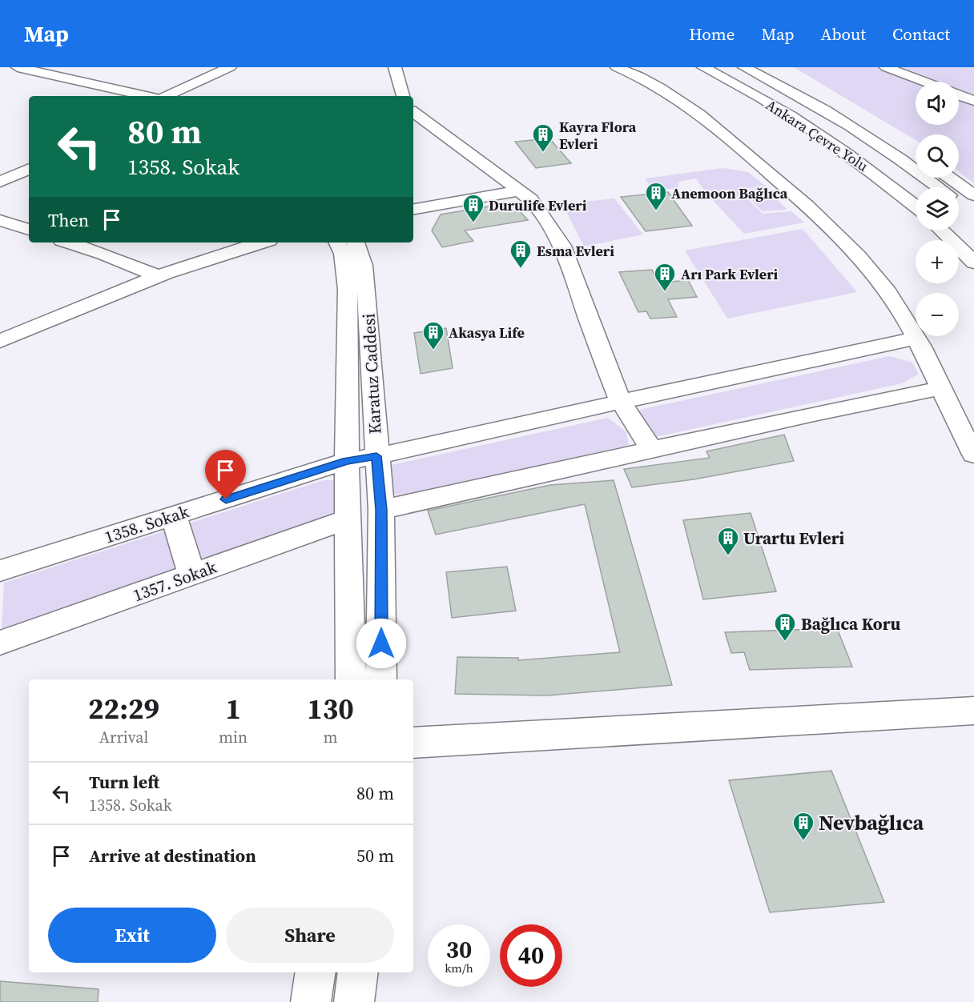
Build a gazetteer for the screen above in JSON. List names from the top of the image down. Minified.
{"streets":{"main road":["Ankara Çevre Yolu","Karatuz Caddesi","1358. Sokak","1357. Sokak"]},"crossings":[["Karatuz Caddesi","1358. Sokak"],["Karatuz Caddesi","1357. Sokak"]],"places":{"building":["Kayra Flora Evleri","Anemoon Bağlıca","Durulife Evleri","Esma Evleri","Arı Park Evleri","Akasya Life","Urartu Evleri","Bağlıca Koru","Nevbağlıca"]},"page":{"header":"Map","nav":["Home","Map","About","Contact"],"map_buttons":["+","−"],"turn":["80 m","1358. Sokak"],"then":"Then","eta":["22:29","Arrival","1","min","130","m"],"list":[{"name":"Turn left","note":"1358. Sokak","value":"80 m"},{"name":"Arrive at destination","value":"50 m"}],"buttons":["Exit","Share"],"speed":"30 km/h","limit":"40"}}
